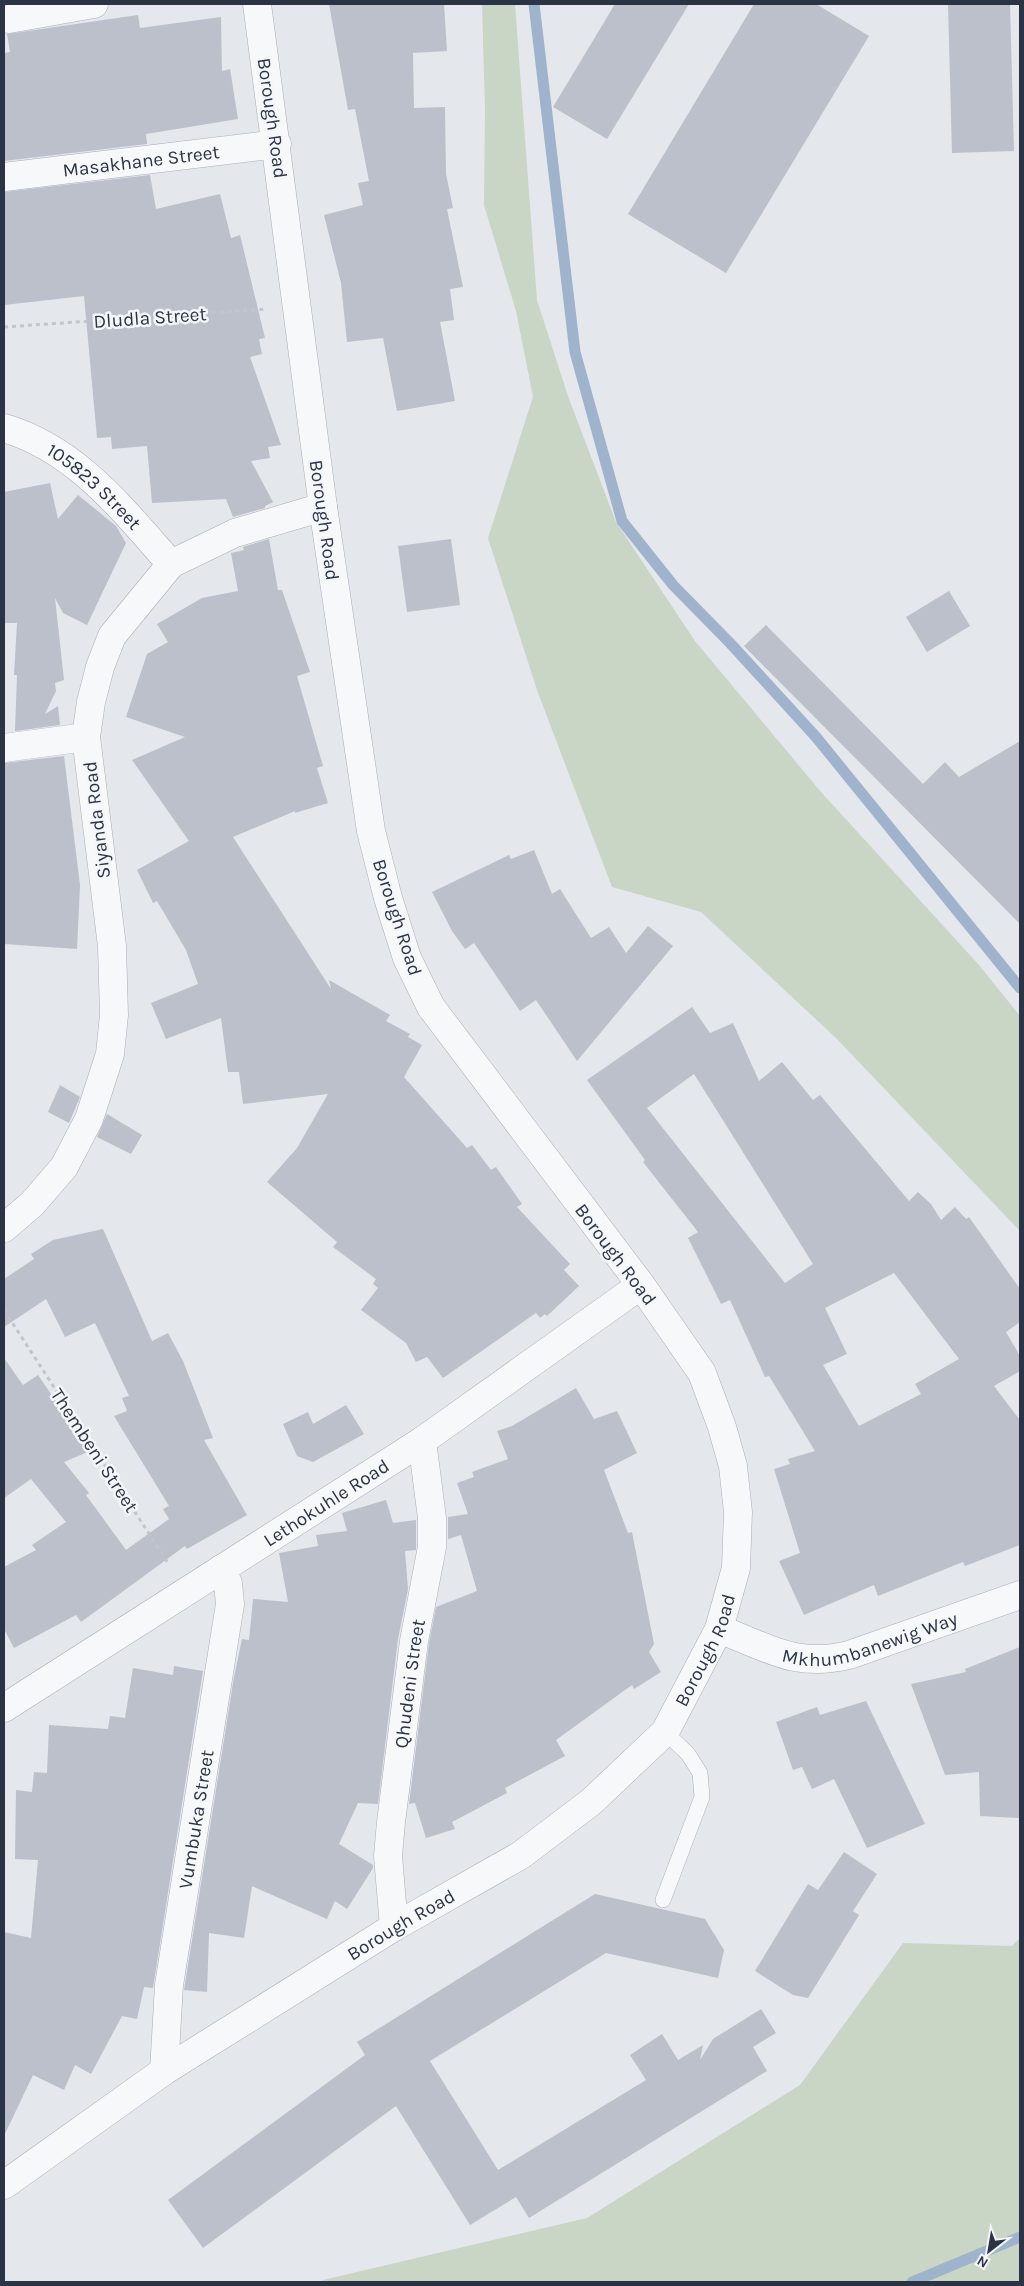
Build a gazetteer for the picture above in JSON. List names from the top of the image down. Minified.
{"streets":{"street":["Borough Road","Masakhane Street","105823 Street","Siyanda Road","Lethokuhle Road","Mkhumbanewig Way","Qhudeni Street","Vumbuka Street"],"path":["Dludla Street","Thembeni Street"]},"crossings":[["Borough Road","Masakhane Street"],["Borough Road","Dludla Street"],["Borough Road","Siyanda Road"],["Borough Road","Lethokuhle Road"],["Borough Road","Mkhumbanewig Way"],["Borough Road","Qhudeni Street"],["Borough Road","Vumbuka Street"],["105823 Street","Siyanda Road"],["Thembeni Street","Lethokuhle Road"],["Lethokuhle Road","Qhudeni Street"],["Lethokuhle Road","Vumbuka Street"]],"north":"bottom left"}
